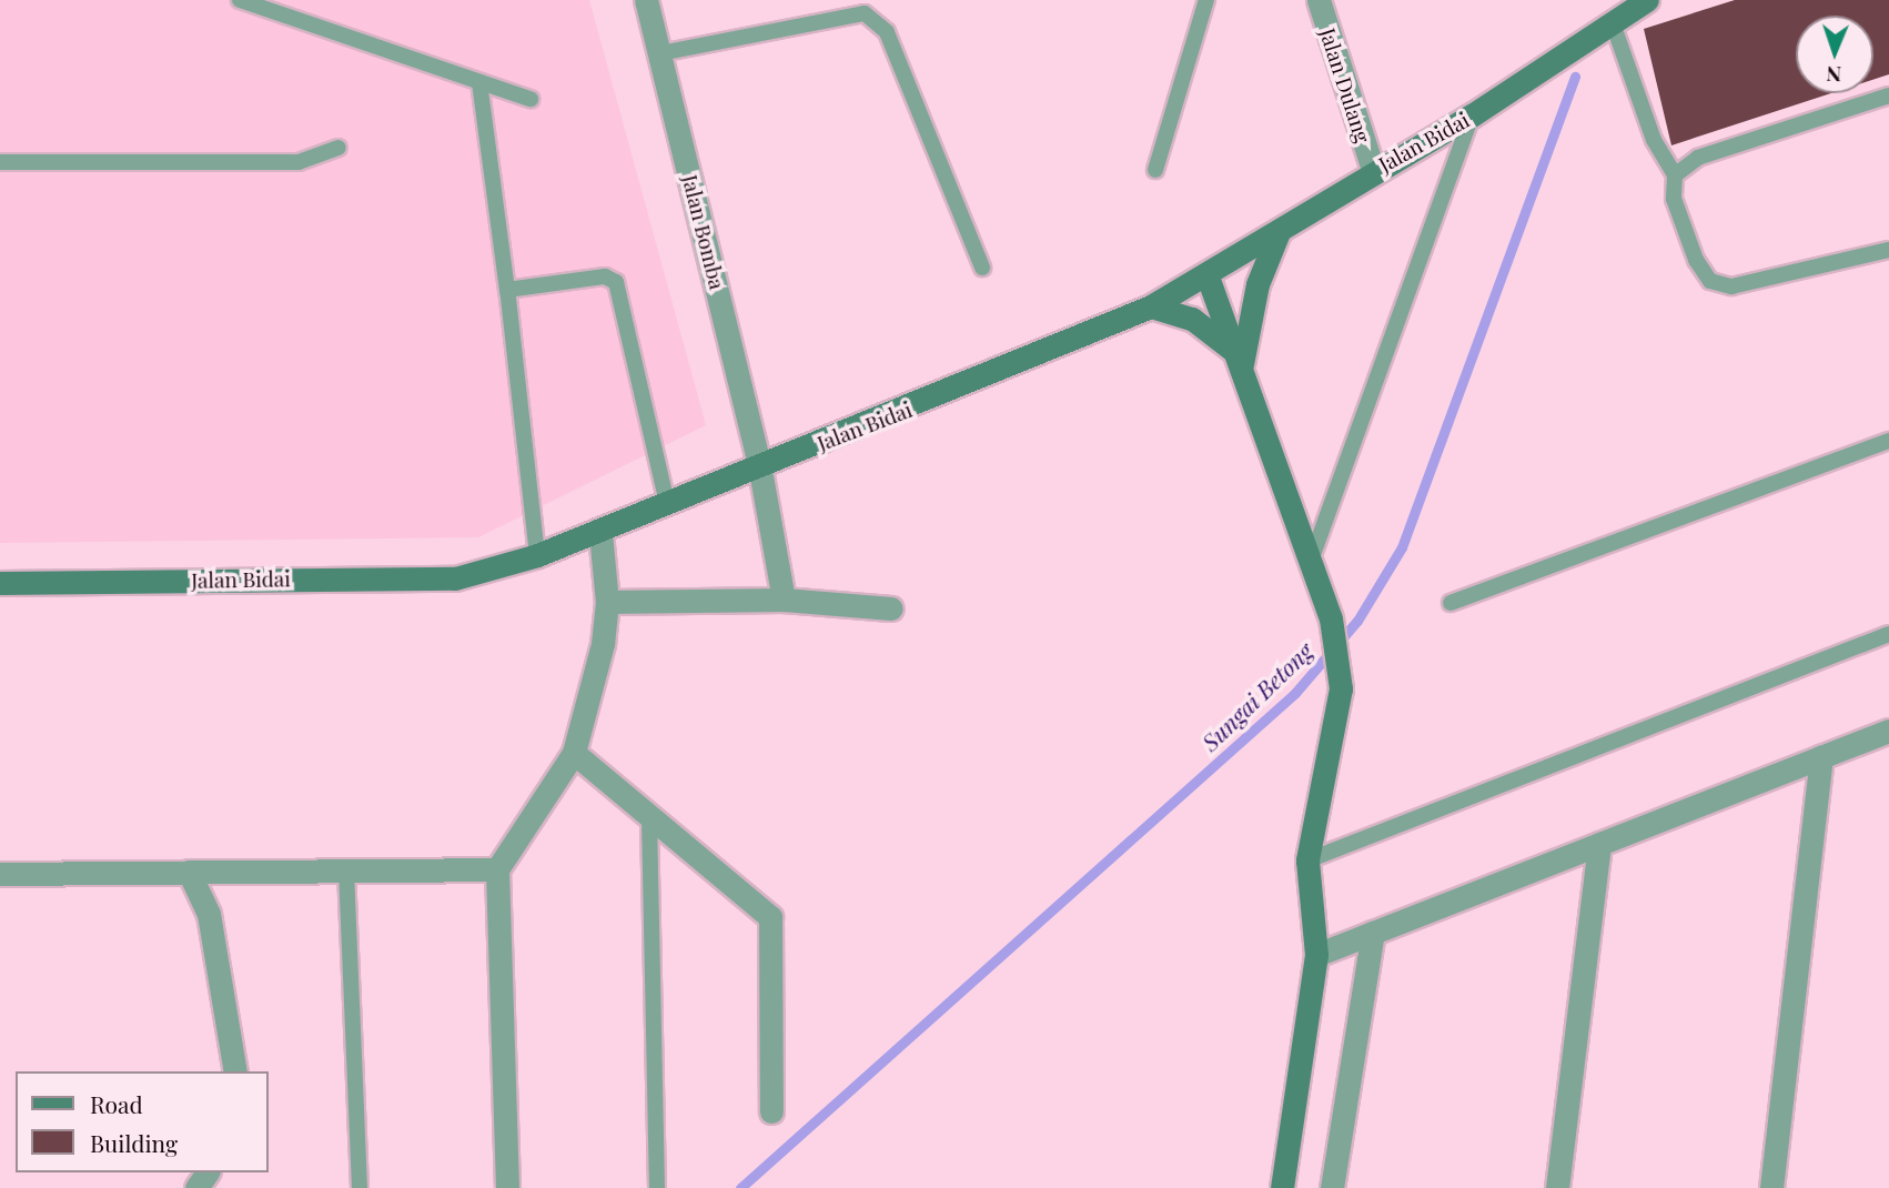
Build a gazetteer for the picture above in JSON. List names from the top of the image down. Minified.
{"streets":{"street":["Jalan Dulang","Jalan Bidai","Jalan Bomba"]},"crossings":[["Jalan Dulang","Jalan Bidai"],["Jalan Bidai","Jalan Bomba"]],"water":["Sungai Betong"],"legend":["Road","Building"],"north":"bottom"}
